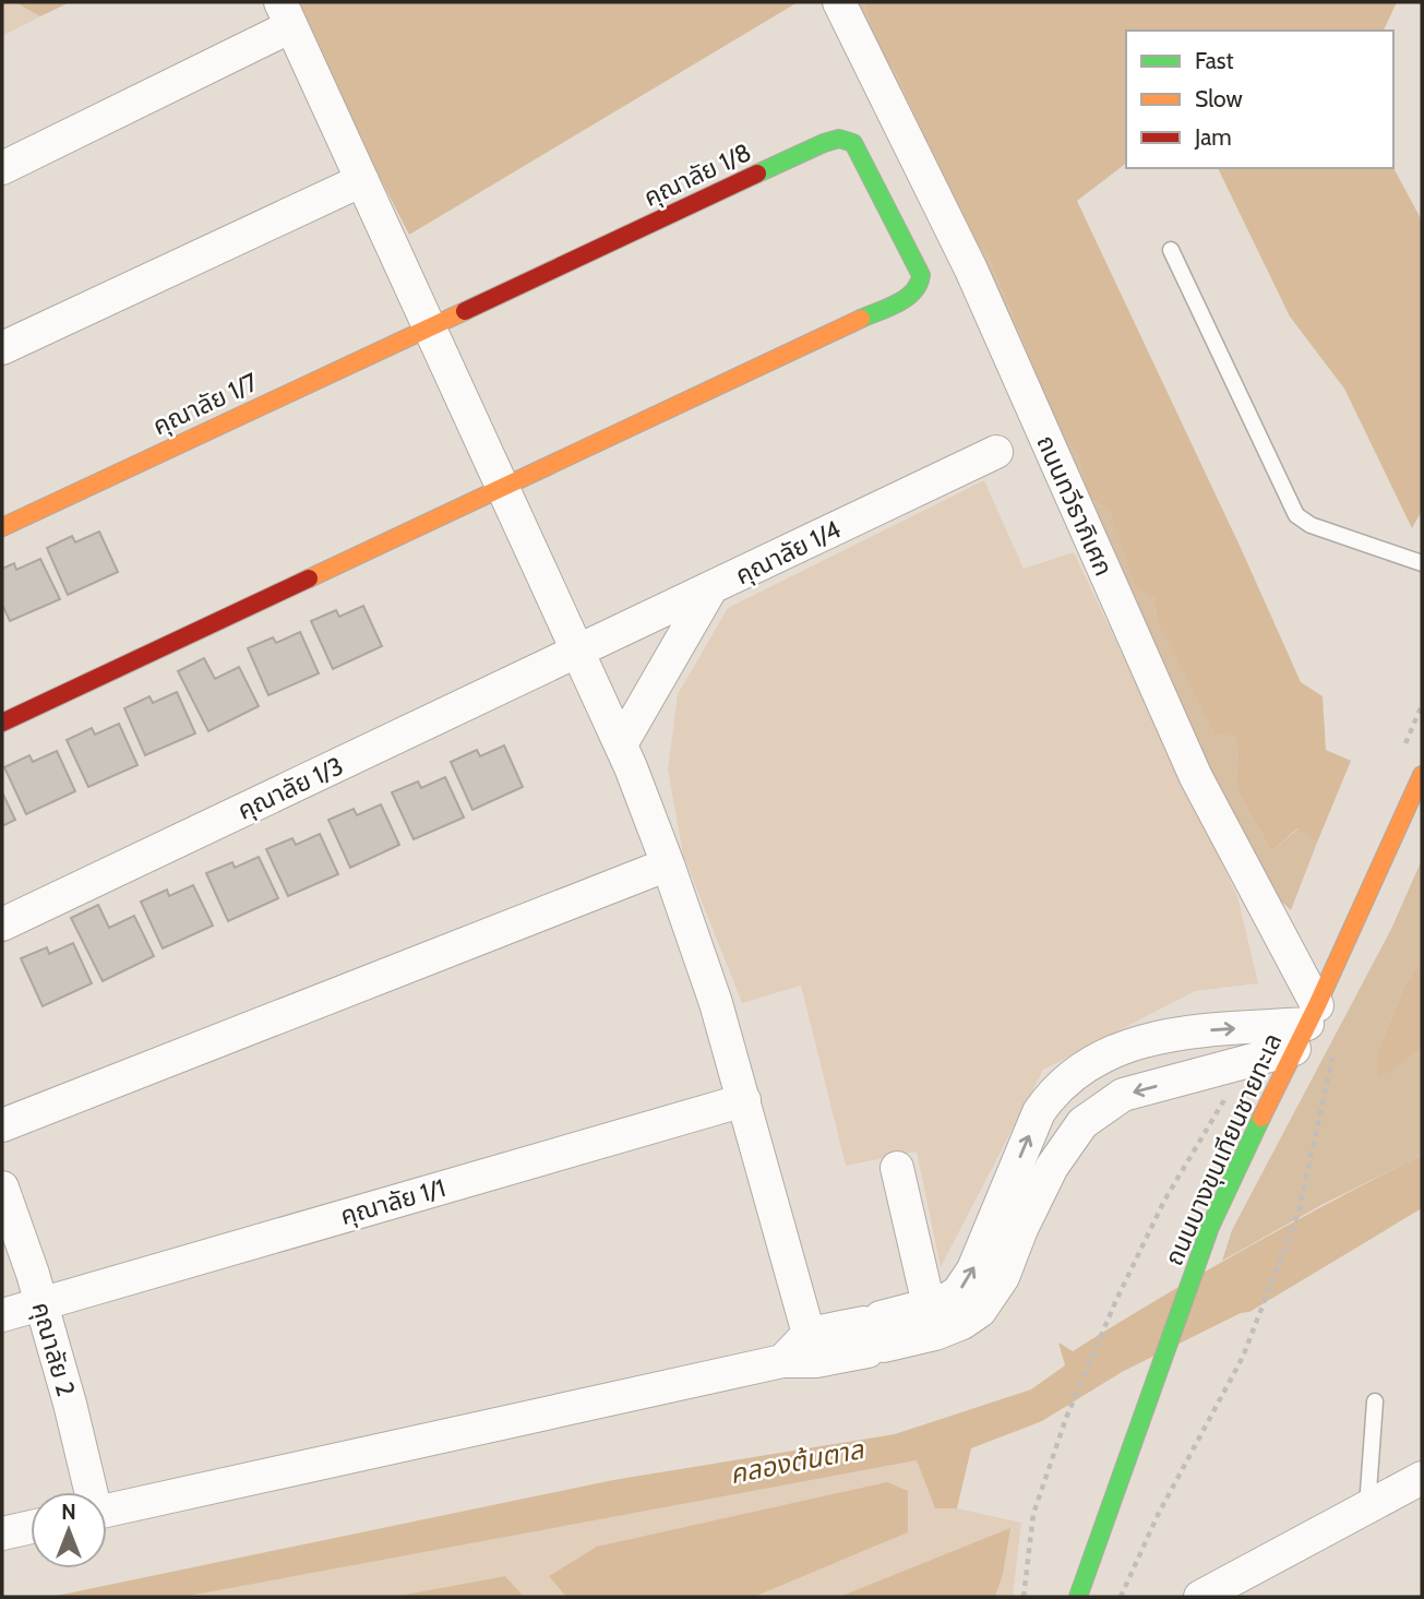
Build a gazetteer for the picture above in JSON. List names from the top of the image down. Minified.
{"streets":{"street":["คุณาลัย 1/8","คุณาลัย 1/7","ถนนทวีธาภิเศก","คุณาลัย 1/4","คุณาลัย 1/3","ถนนบางขุนเทียนชายทะเล","คุณาลัย 1/1","คุณาลัย 2"]},"crossings":[["คุณาลัย 1/8","คุณาลัย 1/7"],["ถนนทวีธาภิเศก","ถนนบางขุนเทียนชายทะเล"],["คุณาลัย 1/4","คุณาลัย 1/3"],["คุณาลัย 1/1","คุณาลัย 2"]],"water":["คลองต้นตาล"],"legend":["Fast","Slow","Jam"],"north":"top"}
